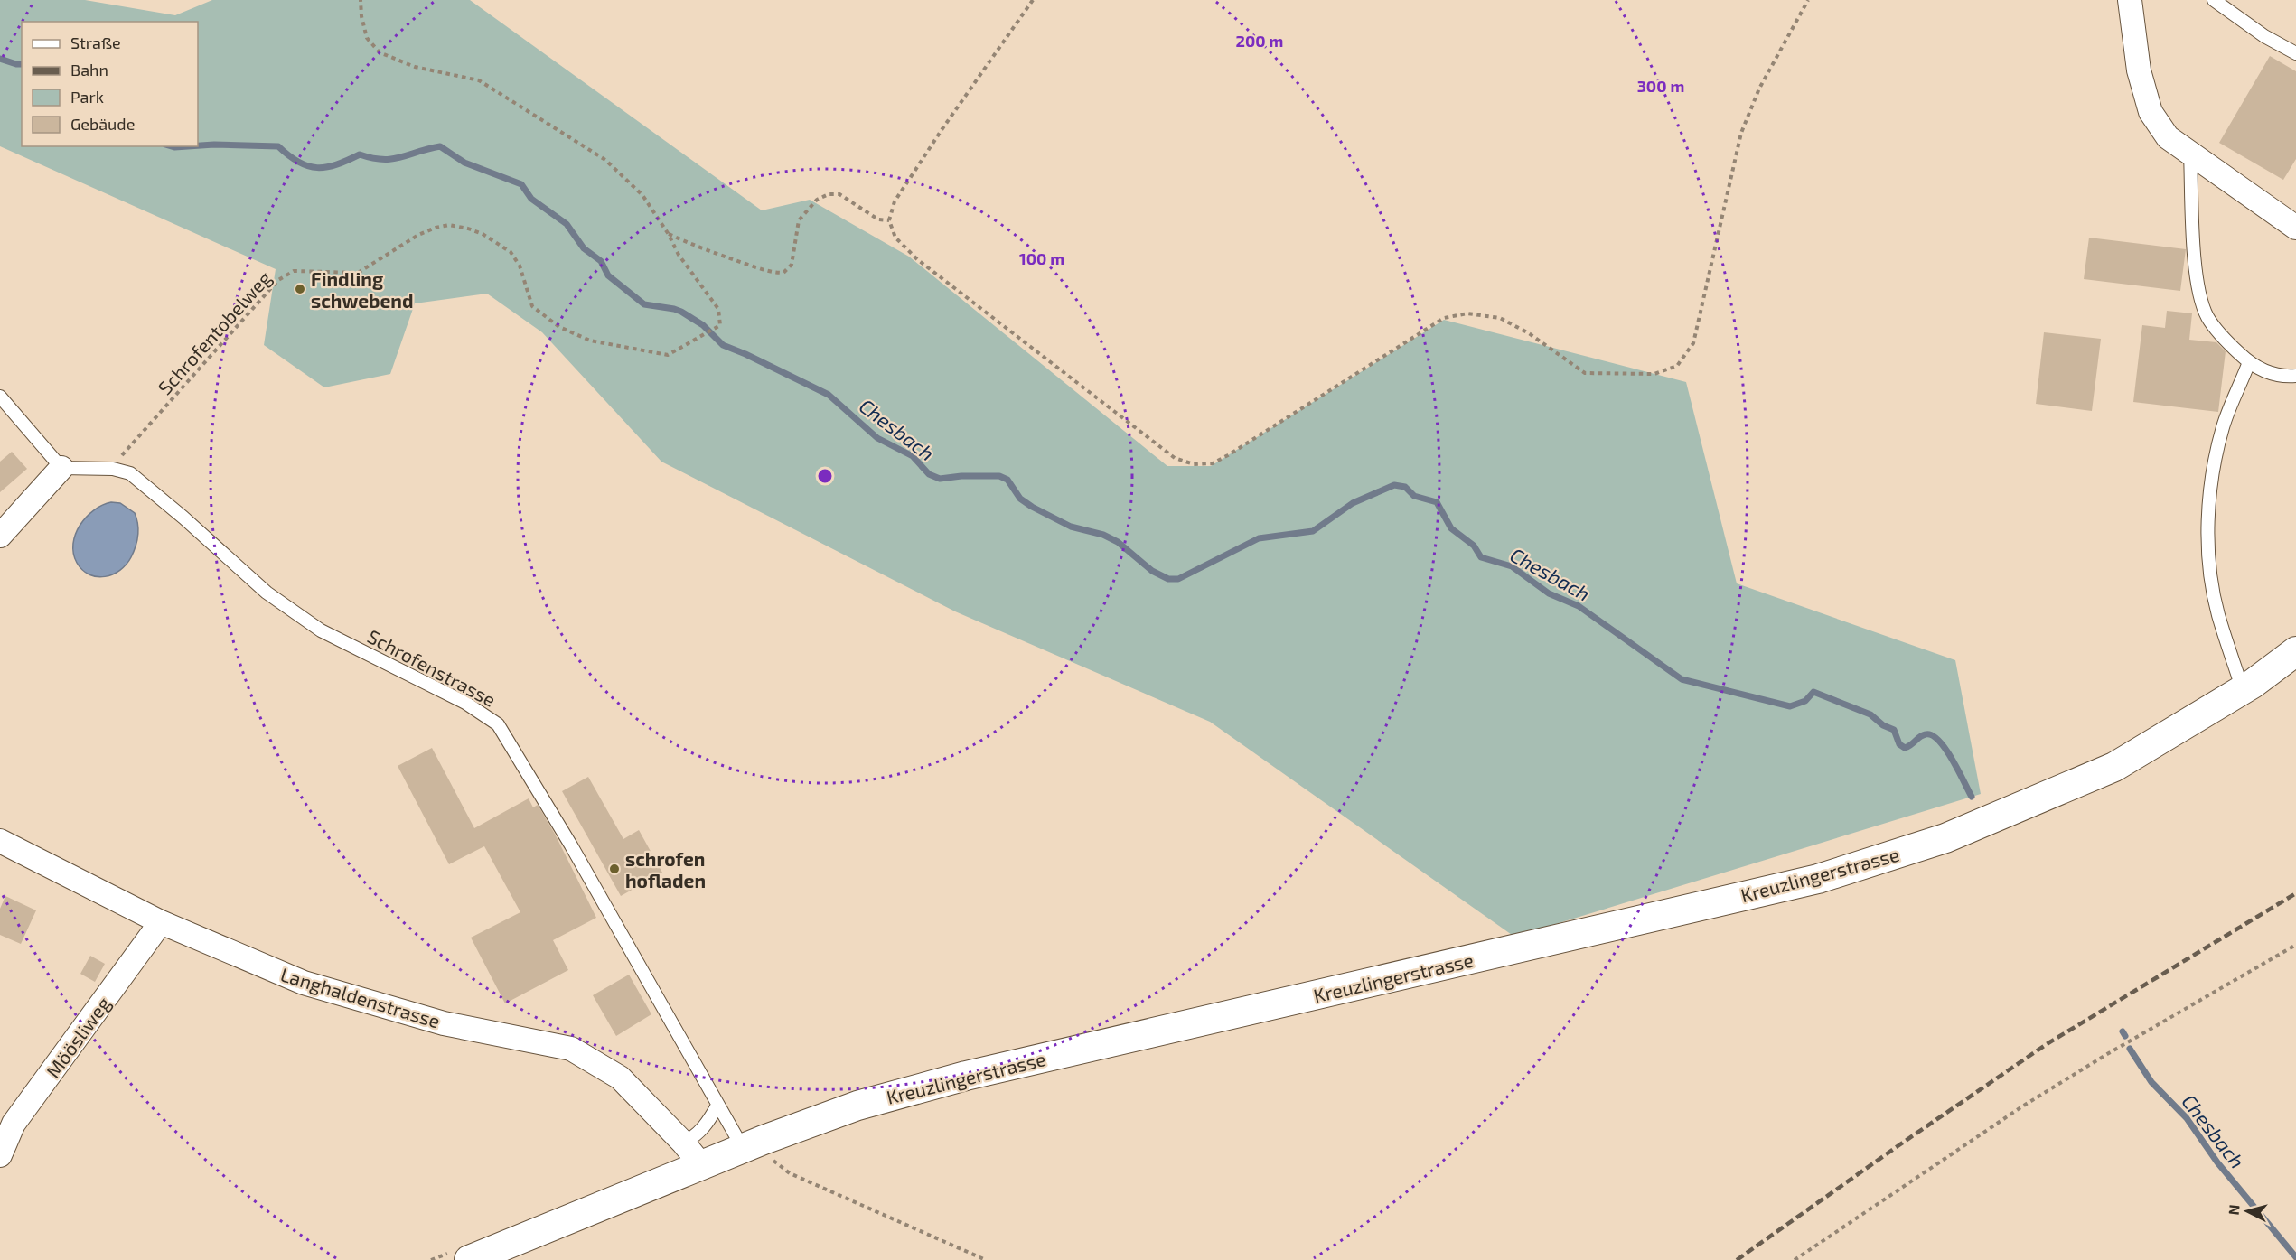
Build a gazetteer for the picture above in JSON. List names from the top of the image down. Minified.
{"streets":{"street":["Kreuzlingerstrasse","Langhaldenstrasse","Möösliweg"],"lane":["Schrofenstrasse"],"path":["Schrofentobelweg"]},"crossings":[["Schrofentobelweg","Schrofenstrasse"],["Schrofenstrasse","Kreuzlingerstrasse"],["Kreuzlingerstrasse","Langhaldenstrasse"],["Langhaldenstrasse","Möösliweg"]],"water":["Chesbach"],"places":["Findling schwebend","schrofen hofladen"],"legend":["Straße","Bahn","Park","Gebäude"],"north":"left","rings":["200 m","300 m","100 m"]}
